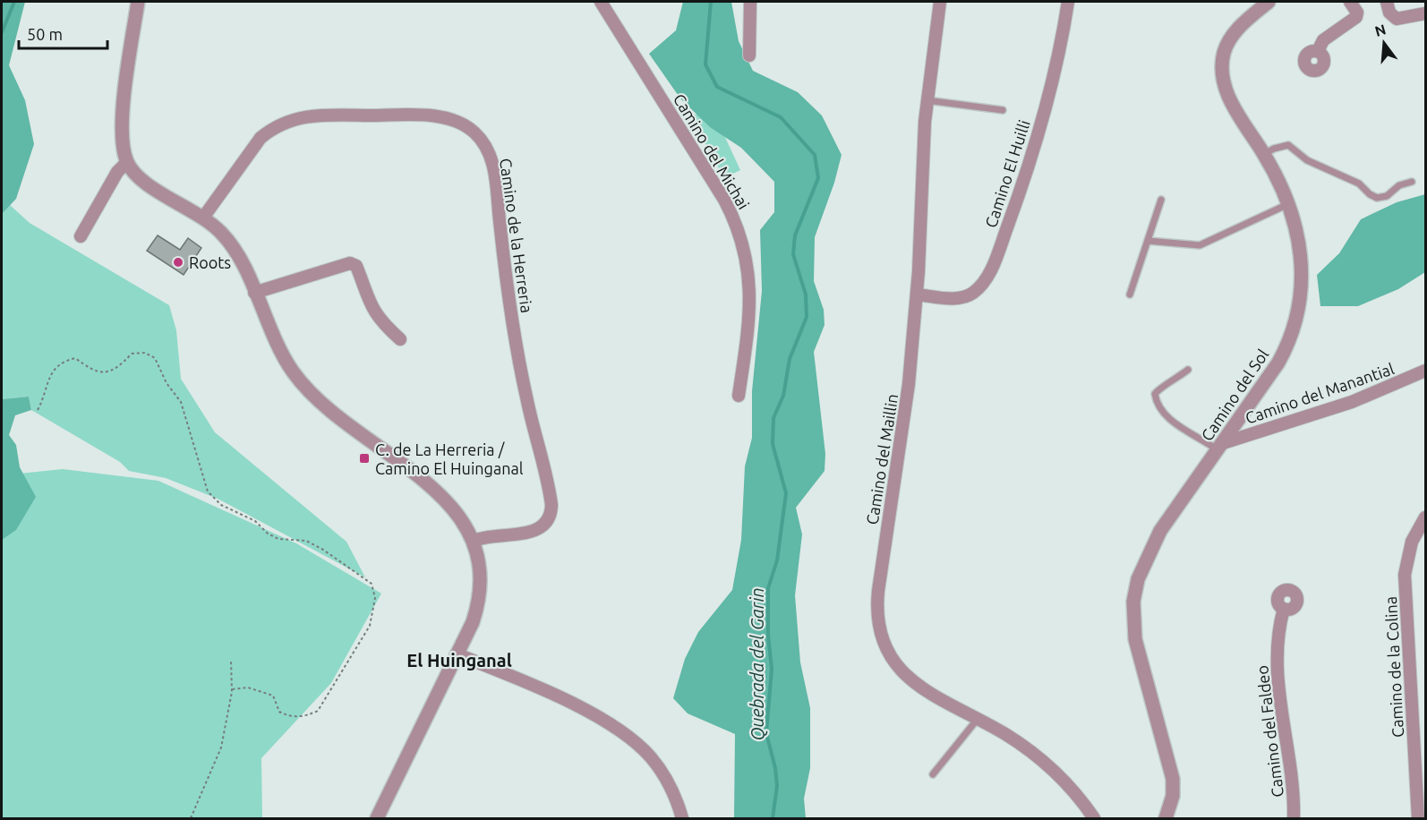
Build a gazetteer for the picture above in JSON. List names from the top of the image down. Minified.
{"streets":{"street":["Camino del Michai","Camino El Huilli","Camino de la Herreria","Camino del Manantial","Camino del Sol","Camino del Maillin","Camino de la Colina","Camino del Faldeo"]},"crossings":[["Camino El Huilli","Camino del Maillin"],["Camino del Manantial","Camino del Sol"]],"districts":["El Huinganal"],"water":["Quebrada del Garin"],"places":{"other":["Roots"],"transit":["C. de La Herreria / Camino El Huinganal"]},"scale_bar":"50 m","north":"top"}
